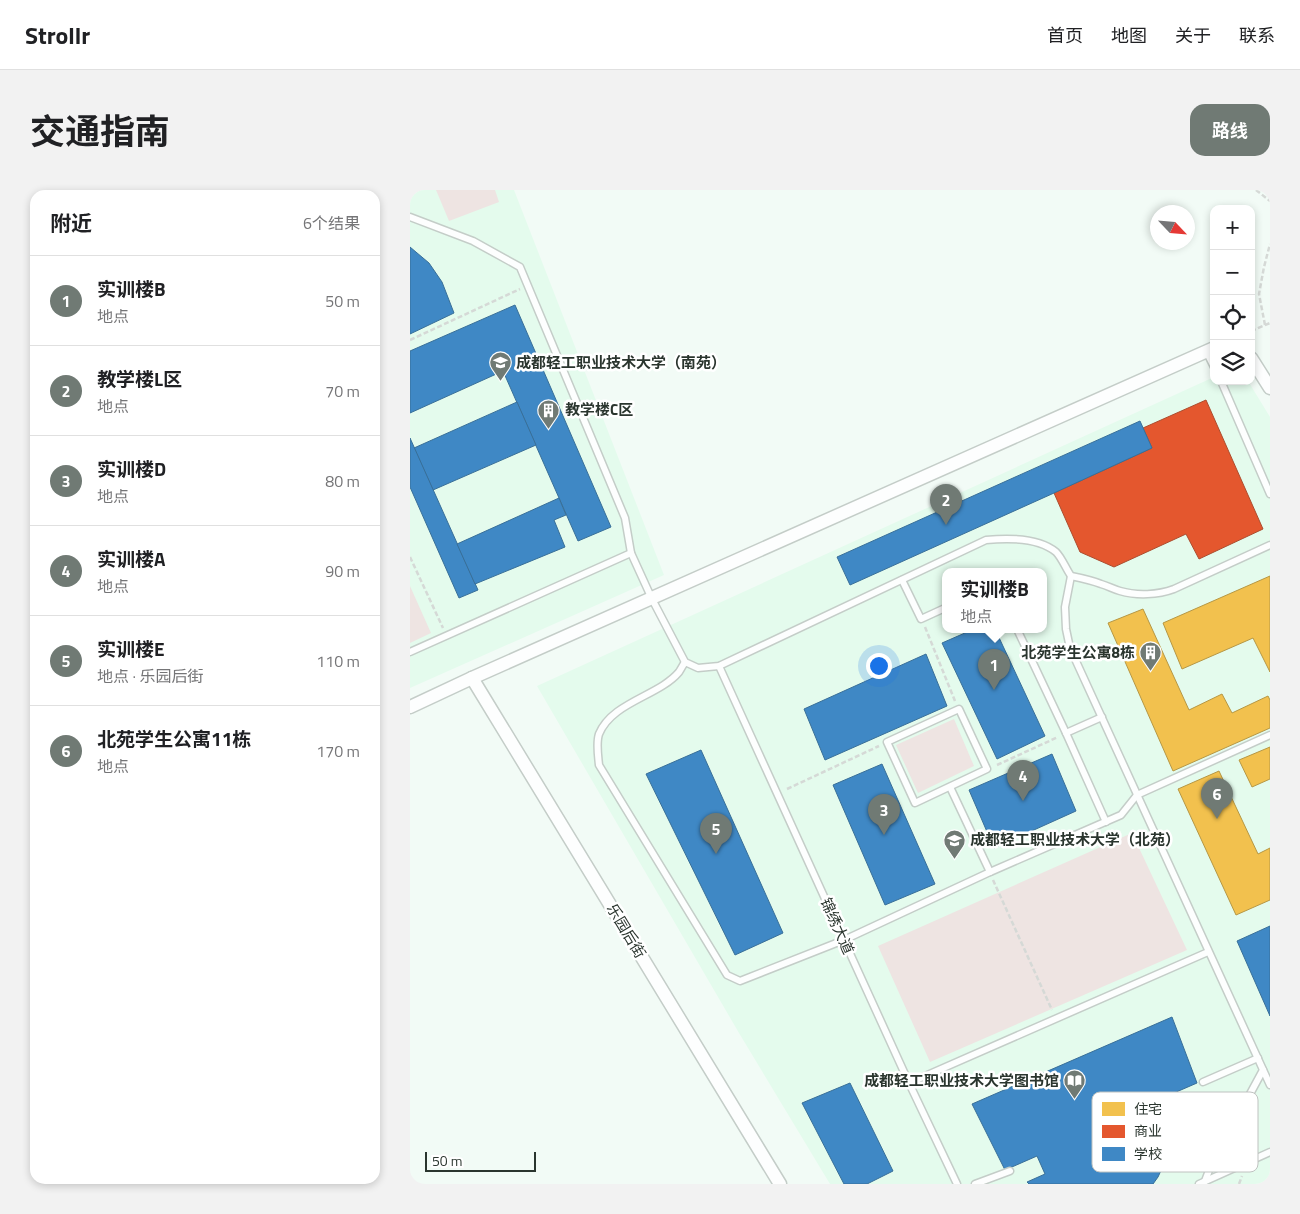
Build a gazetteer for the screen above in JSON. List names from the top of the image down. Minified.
{"streets":{"street":["乐园后街"],"lane":["锦绣大道"]},"places":{"school or university":["成都轻工职业技术大学（南苑）","成都轻工职业技术大学（北苑）"],"building":["教学楼C区","北苑学生公寓8栋"],"library":["成都轻工职业技术大学图书馆"]},"legend":["住宅","商业","学校"],"scale_bar":"50 m","north":"bottom right","page":{"header":"Strollr","nav":["首页","地图","关于","联系"],"title":"交通指南","buttons":"路线","heading":["附近","6个结果"],"map_buttons":["+","−"],"list":[{"mark":"1","name":"实训楼B","note":"地点","value":"50 m"},{"mark":"2","name":"教学楼L区","note":"地点","value":"70 m"},{"mark":"3","name":"实训楼D","note":"地点","value":"80 m"},{"mark":"4","name":"实训楼A","note":"地点","value":"90 m"},{"mark":"5","name":"实训楼E","note":"地点 · 乐园后街","value":"110 m"},{"mark":"6","name":"北苑学生公寓11栋","note":"地点","value":"170 m"}],"pins":["2","1","4","6","3","5"],"popup":["实训楼B","地点"],"scale":"50 m"}}
